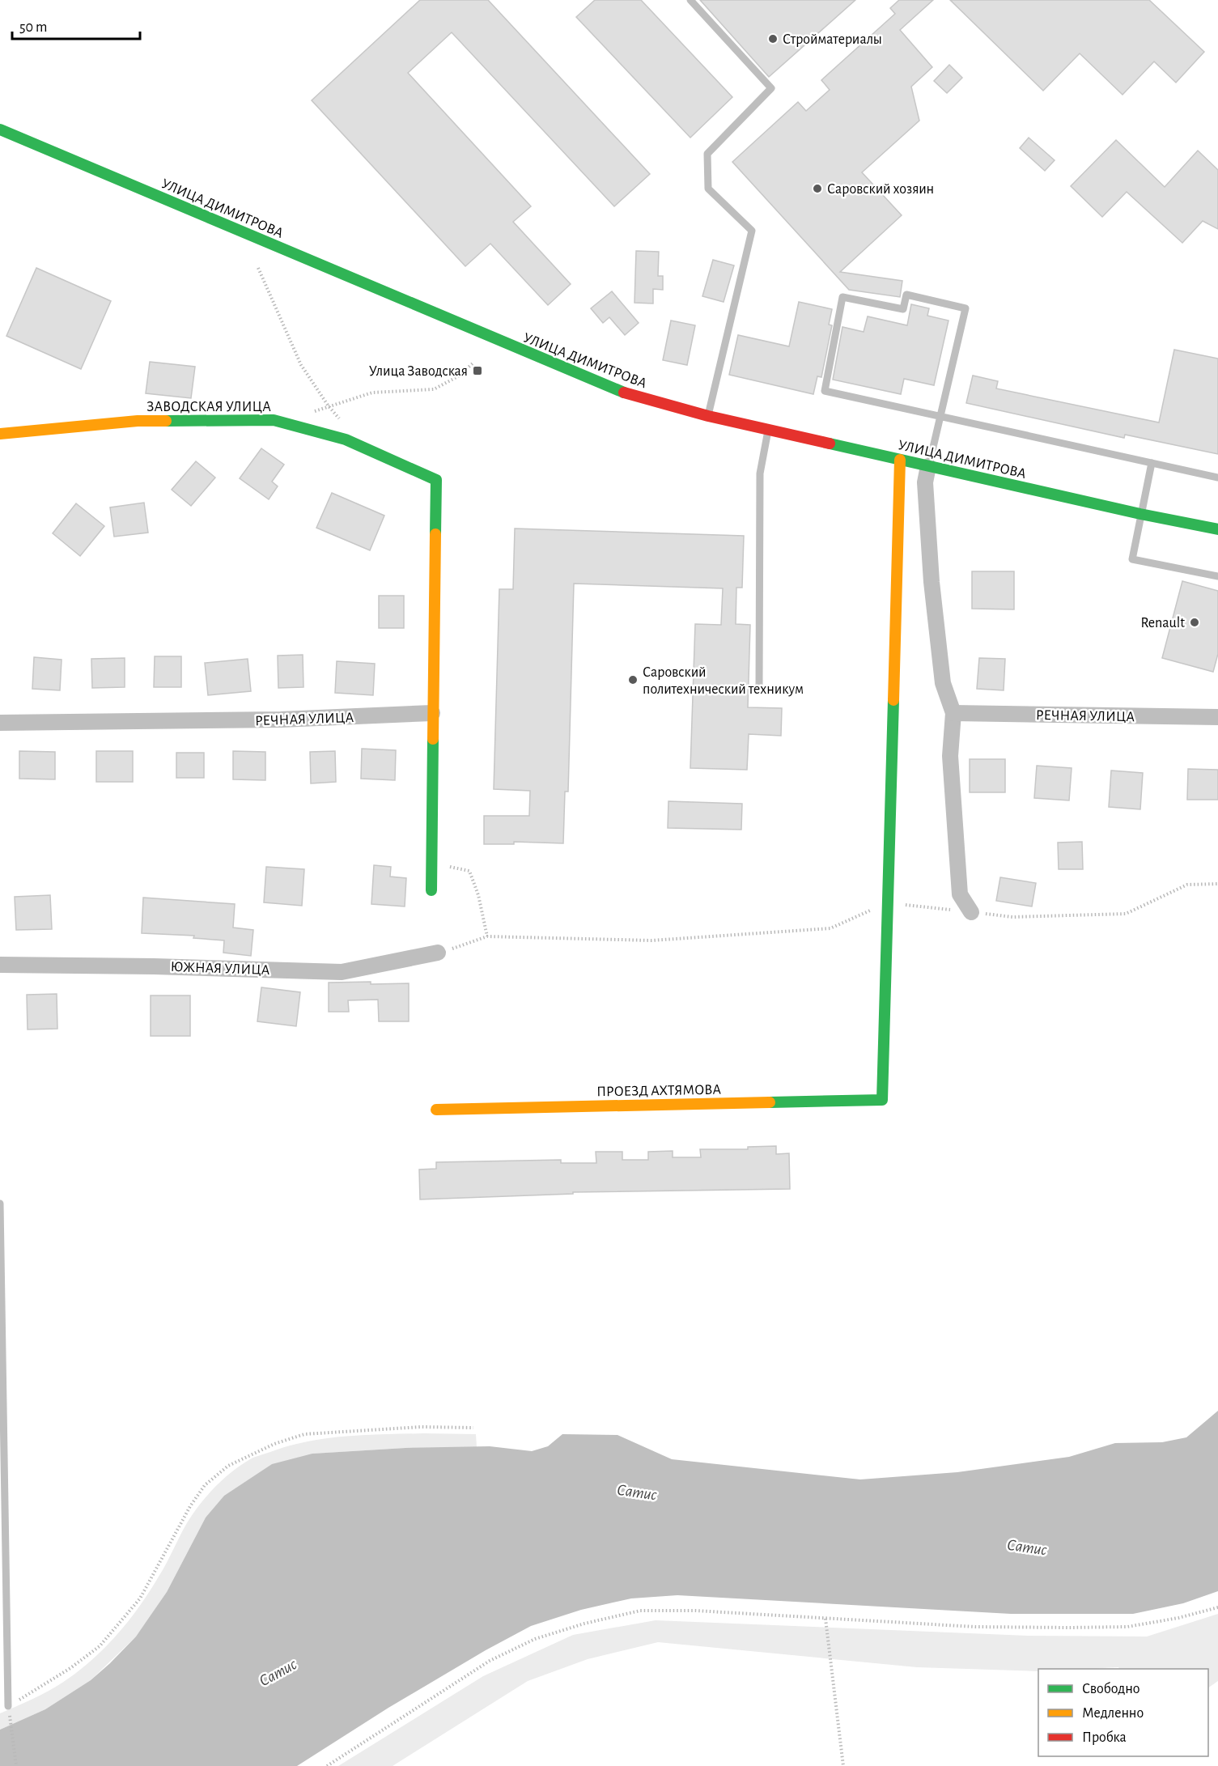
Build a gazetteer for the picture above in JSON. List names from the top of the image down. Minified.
{"streets":{"street":["УЛИЦА ДИМИТРОВА","ЗАВОДСКАЯ УЛИЦА","РЕЧНАЯ УЛИЦА","ЮЖНАЯ УЛИЦА","ПРОЕЗД АХТЯМОВА"]},"crossings":[["ЗАВОДСКАЯ УЛИЦА","РЕЧНАЯ УЛИЦА"]],"water":["Сатис"],"places":{"other":["Стройматериалы","Саровский хозяин","Renault","Саровский политехнический техникум"],"transit":["Улица Заводская"]},"legend":["Свободно","Медленно","Пробка"],"scale_bar":"50 m"}
